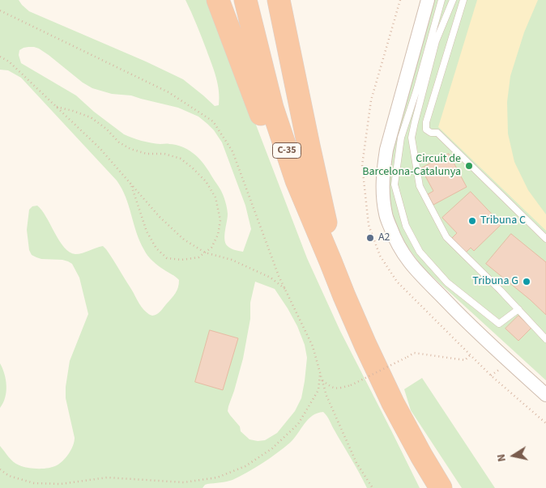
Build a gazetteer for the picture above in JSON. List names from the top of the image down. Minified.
{"streets":{"highway":["C-35"]},"places":["Circuit de Barcelona-Catalunya","Tribuna C","A2","Tribuna G"],"north":"left"}
